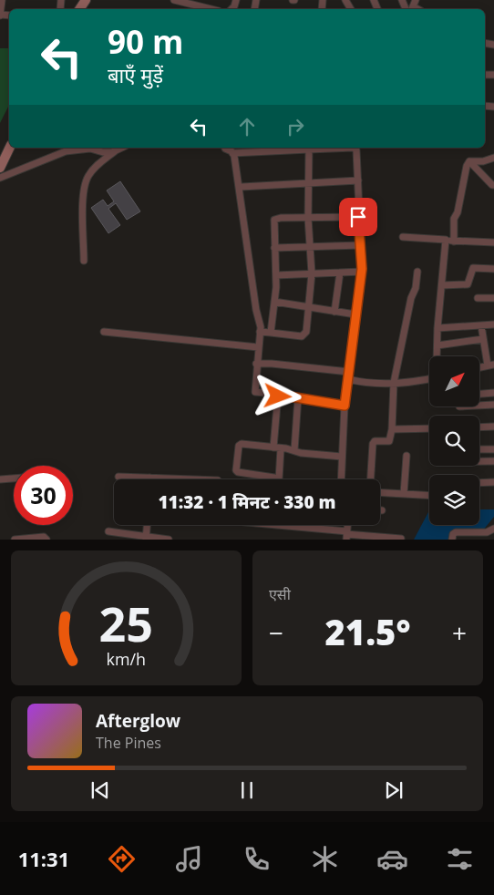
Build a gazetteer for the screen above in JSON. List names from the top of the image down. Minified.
{"north":"top right","page":{"turn":["90 m","बाएँ मुड़ें"],"limit":"30","trip":"11:32 · 1 मिनट · 330 m","tile":"एसी","heat":["−","21.5°","+"],"song":["Afterglow","The Pines"],"tabs":"11:31","gauge":["25","km/h"]}}
